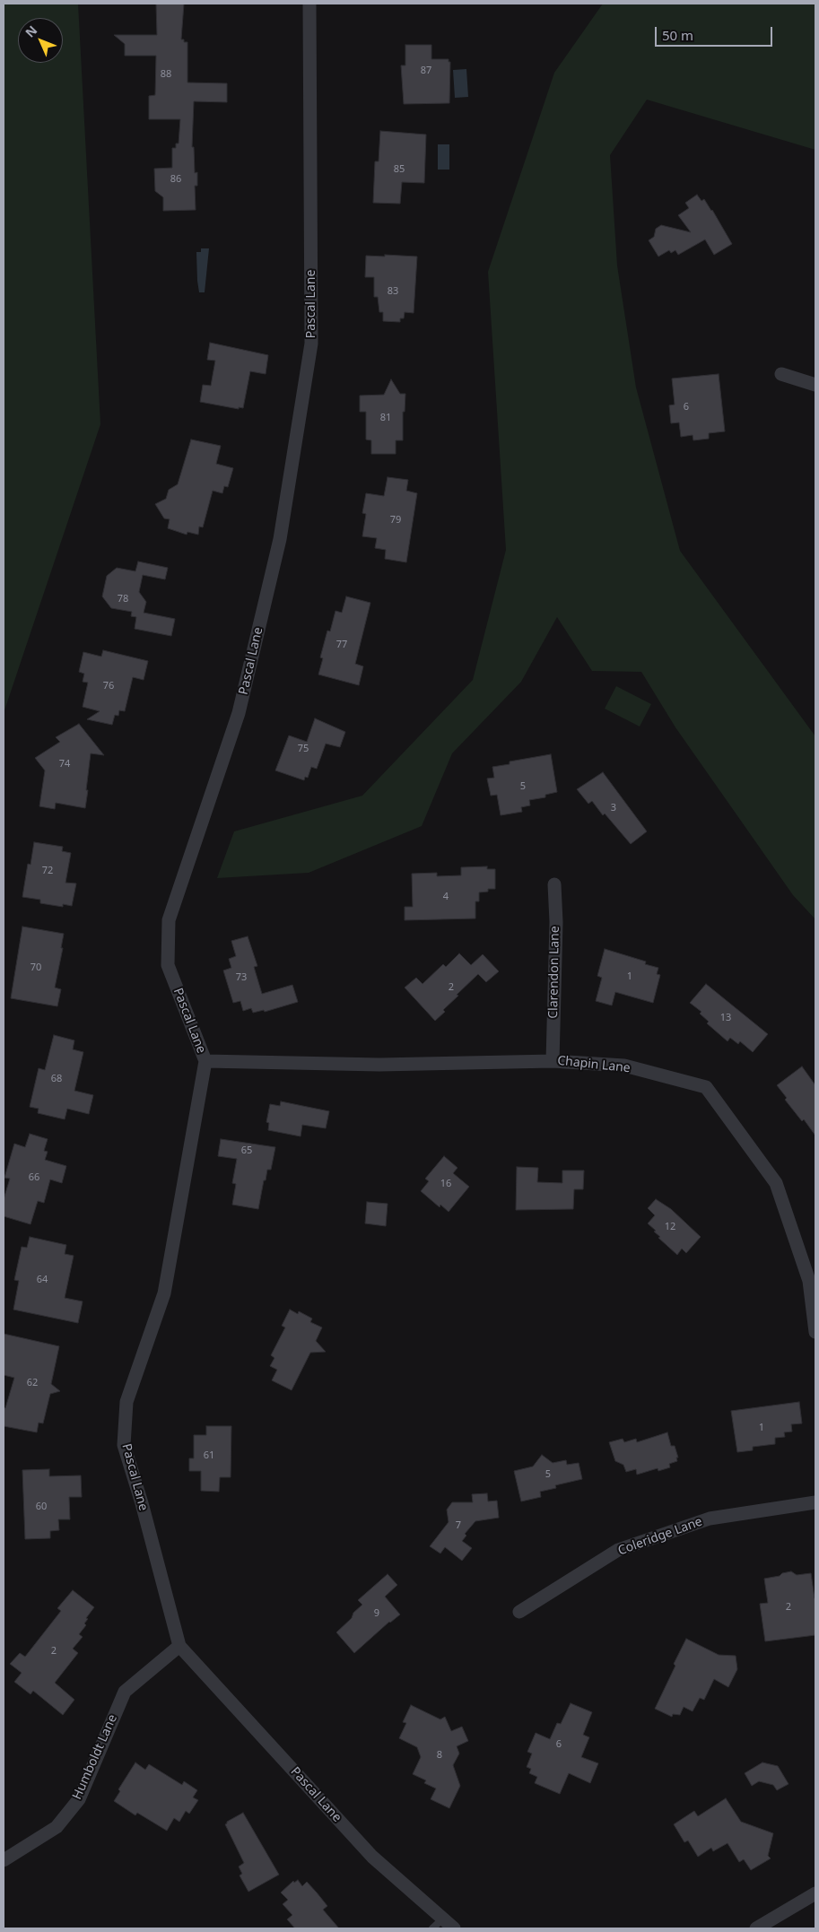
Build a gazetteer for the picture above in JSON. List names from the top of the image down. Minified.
{"streets":{"street":["Pascal Lane","Clarendon Lane","Chapin Lane","Coleridge Lane","Humboldt Lane"]},"crossings":[["Pascal Lane","Chapin Lane"],["Pascal Lane","Humboldt Lane"],["Clarendon Lane","Chapin Lane"]],"house_numbers":["87","88","85","86","83","6","81","79","78","77","76","75","74","5","3","72","4","70","1","73","2","13","68","65","66","16","12","64","62","1","61","5","60","7","2","9","2","6","8"],"scale_bar":"50 m","north":"top left"}
